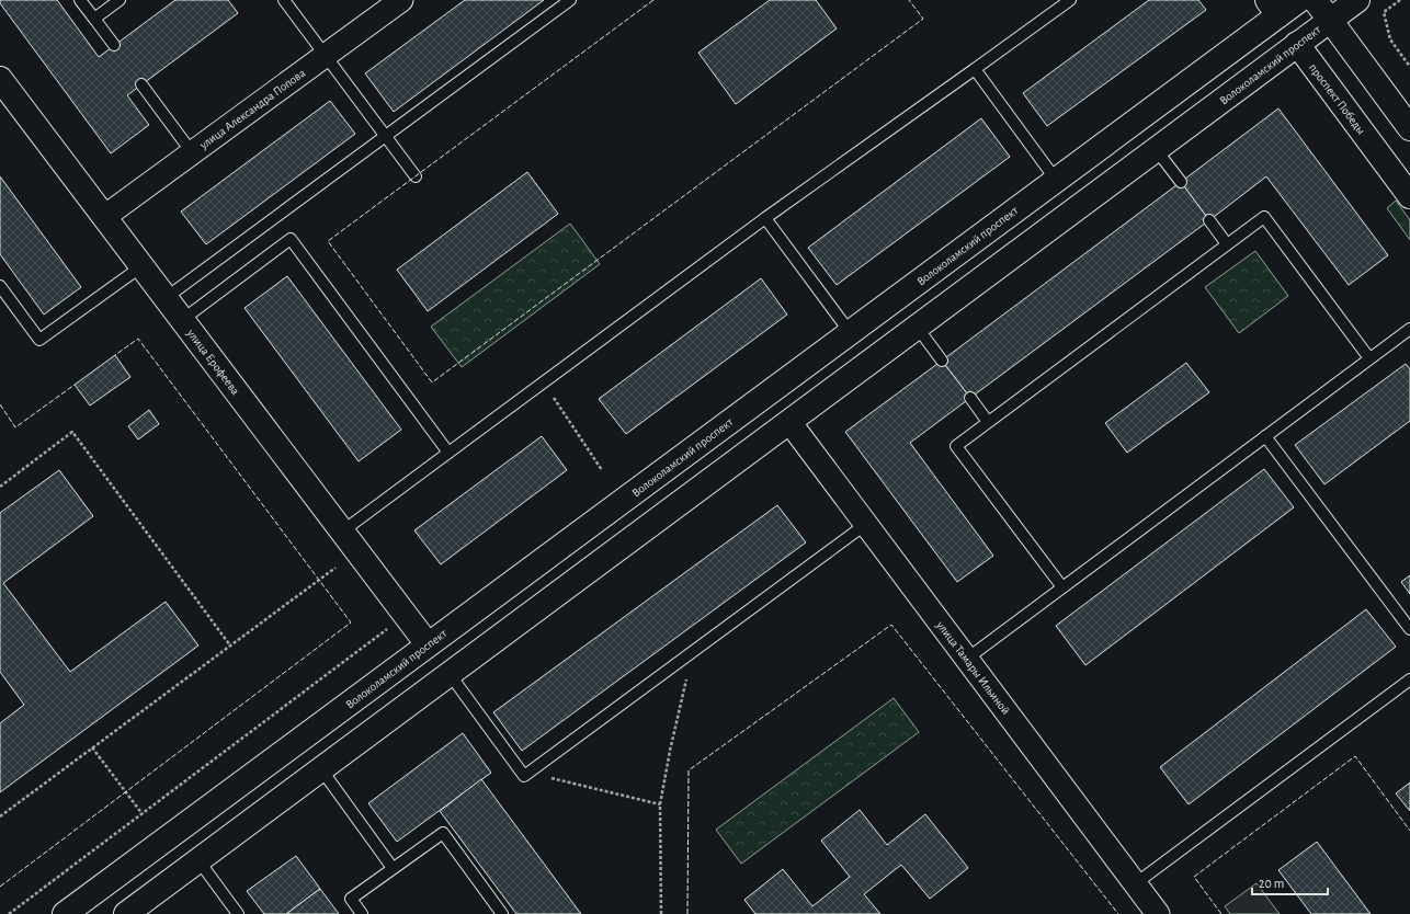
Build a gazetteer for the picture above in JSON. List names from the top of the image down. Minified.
{"streets":{"main road":["Волоколамский проспект","проспект Победы","улица Ерофеева"],"street":["улица Александра Попова","улица Тамары Ильиной"]},"crossings":[["Волоколамский проспект","проспект Победы"],["Волоколамский проспект","улица Ерофеева"],["Волоколамский проспект","улица Тамары Ильиной"],["улица Александра Попова","улица Ерофеева"]],"scale_bar":"20 m"}
